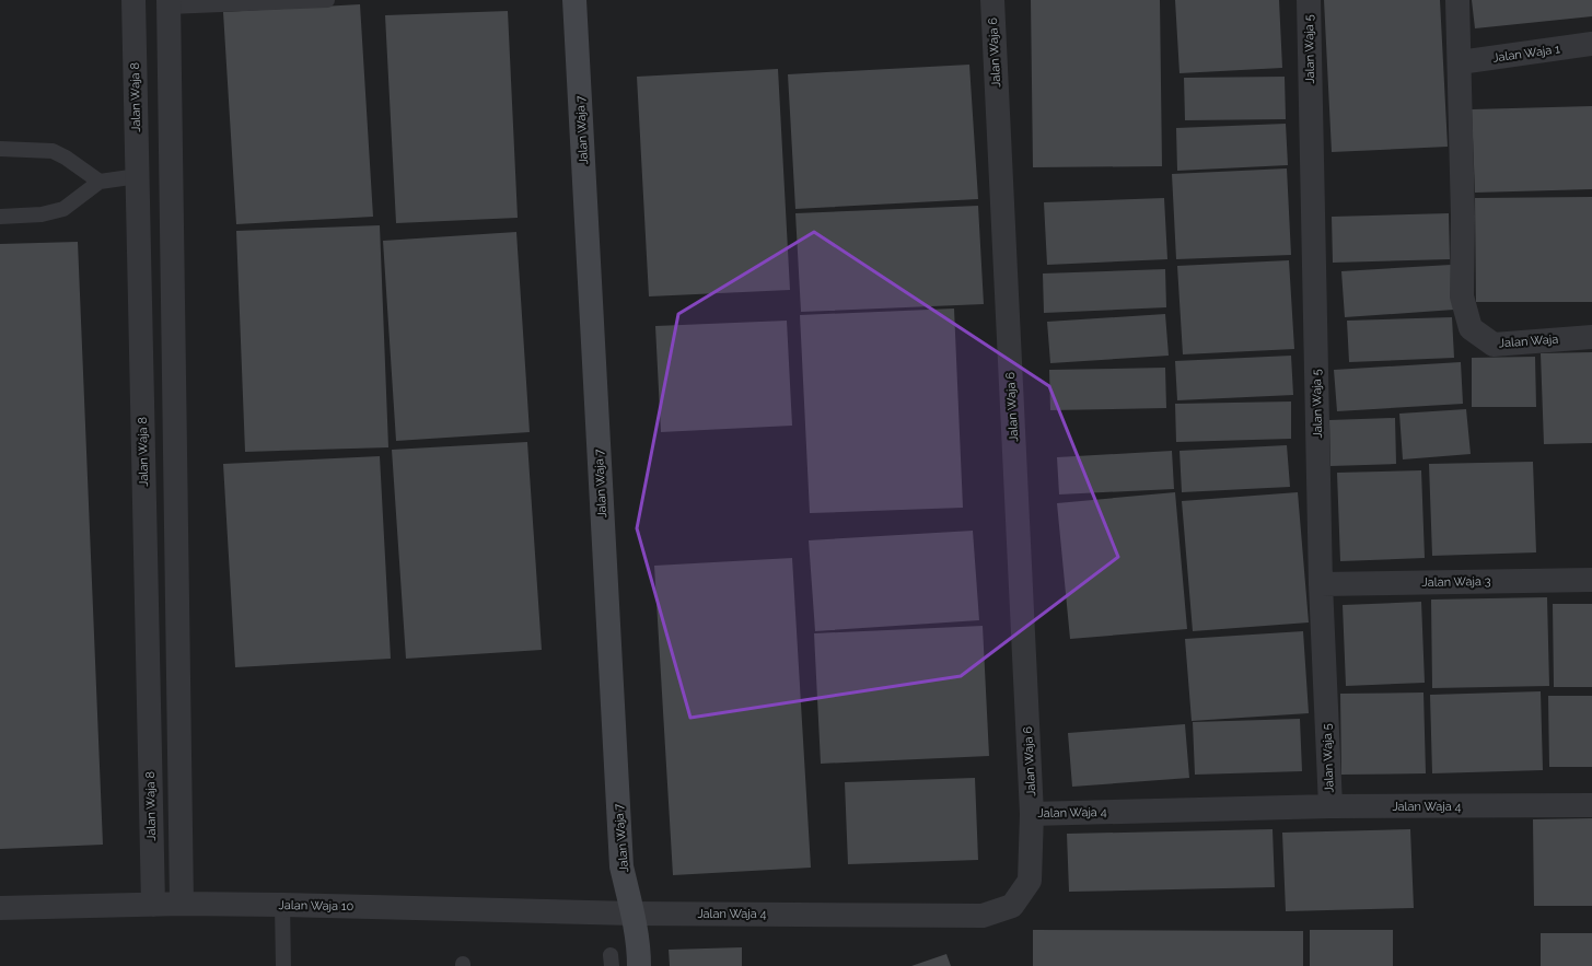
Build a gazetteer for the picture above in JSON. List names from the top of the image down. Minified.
{"streets":{"street":["Jalan Waja 5","Jalan Waja 6","Jalan Waja 1","Jalan Waja 8","Jalan Waja 7","Jalan Waja","Jalan Waja 3","Jalan Waja 4","Jalan Waja 10"]},"crossings":[["Jalan Waja 5","Jalan Waja 3"],["Jalan Waja 5","Jalan Waja 4"],["Jalan Waja 6","Jalan Waja 4"],["Jalan Waja 1","Jalan Waja"],["Jalan Waja 8","Jalan Waja 10"],["Jalan Waja 7","Jalan Waja 4"],["Jalan Waja 7","Jalan Waja 10"],["Jalan Waja 4","Jalan Waja 10"]]}
